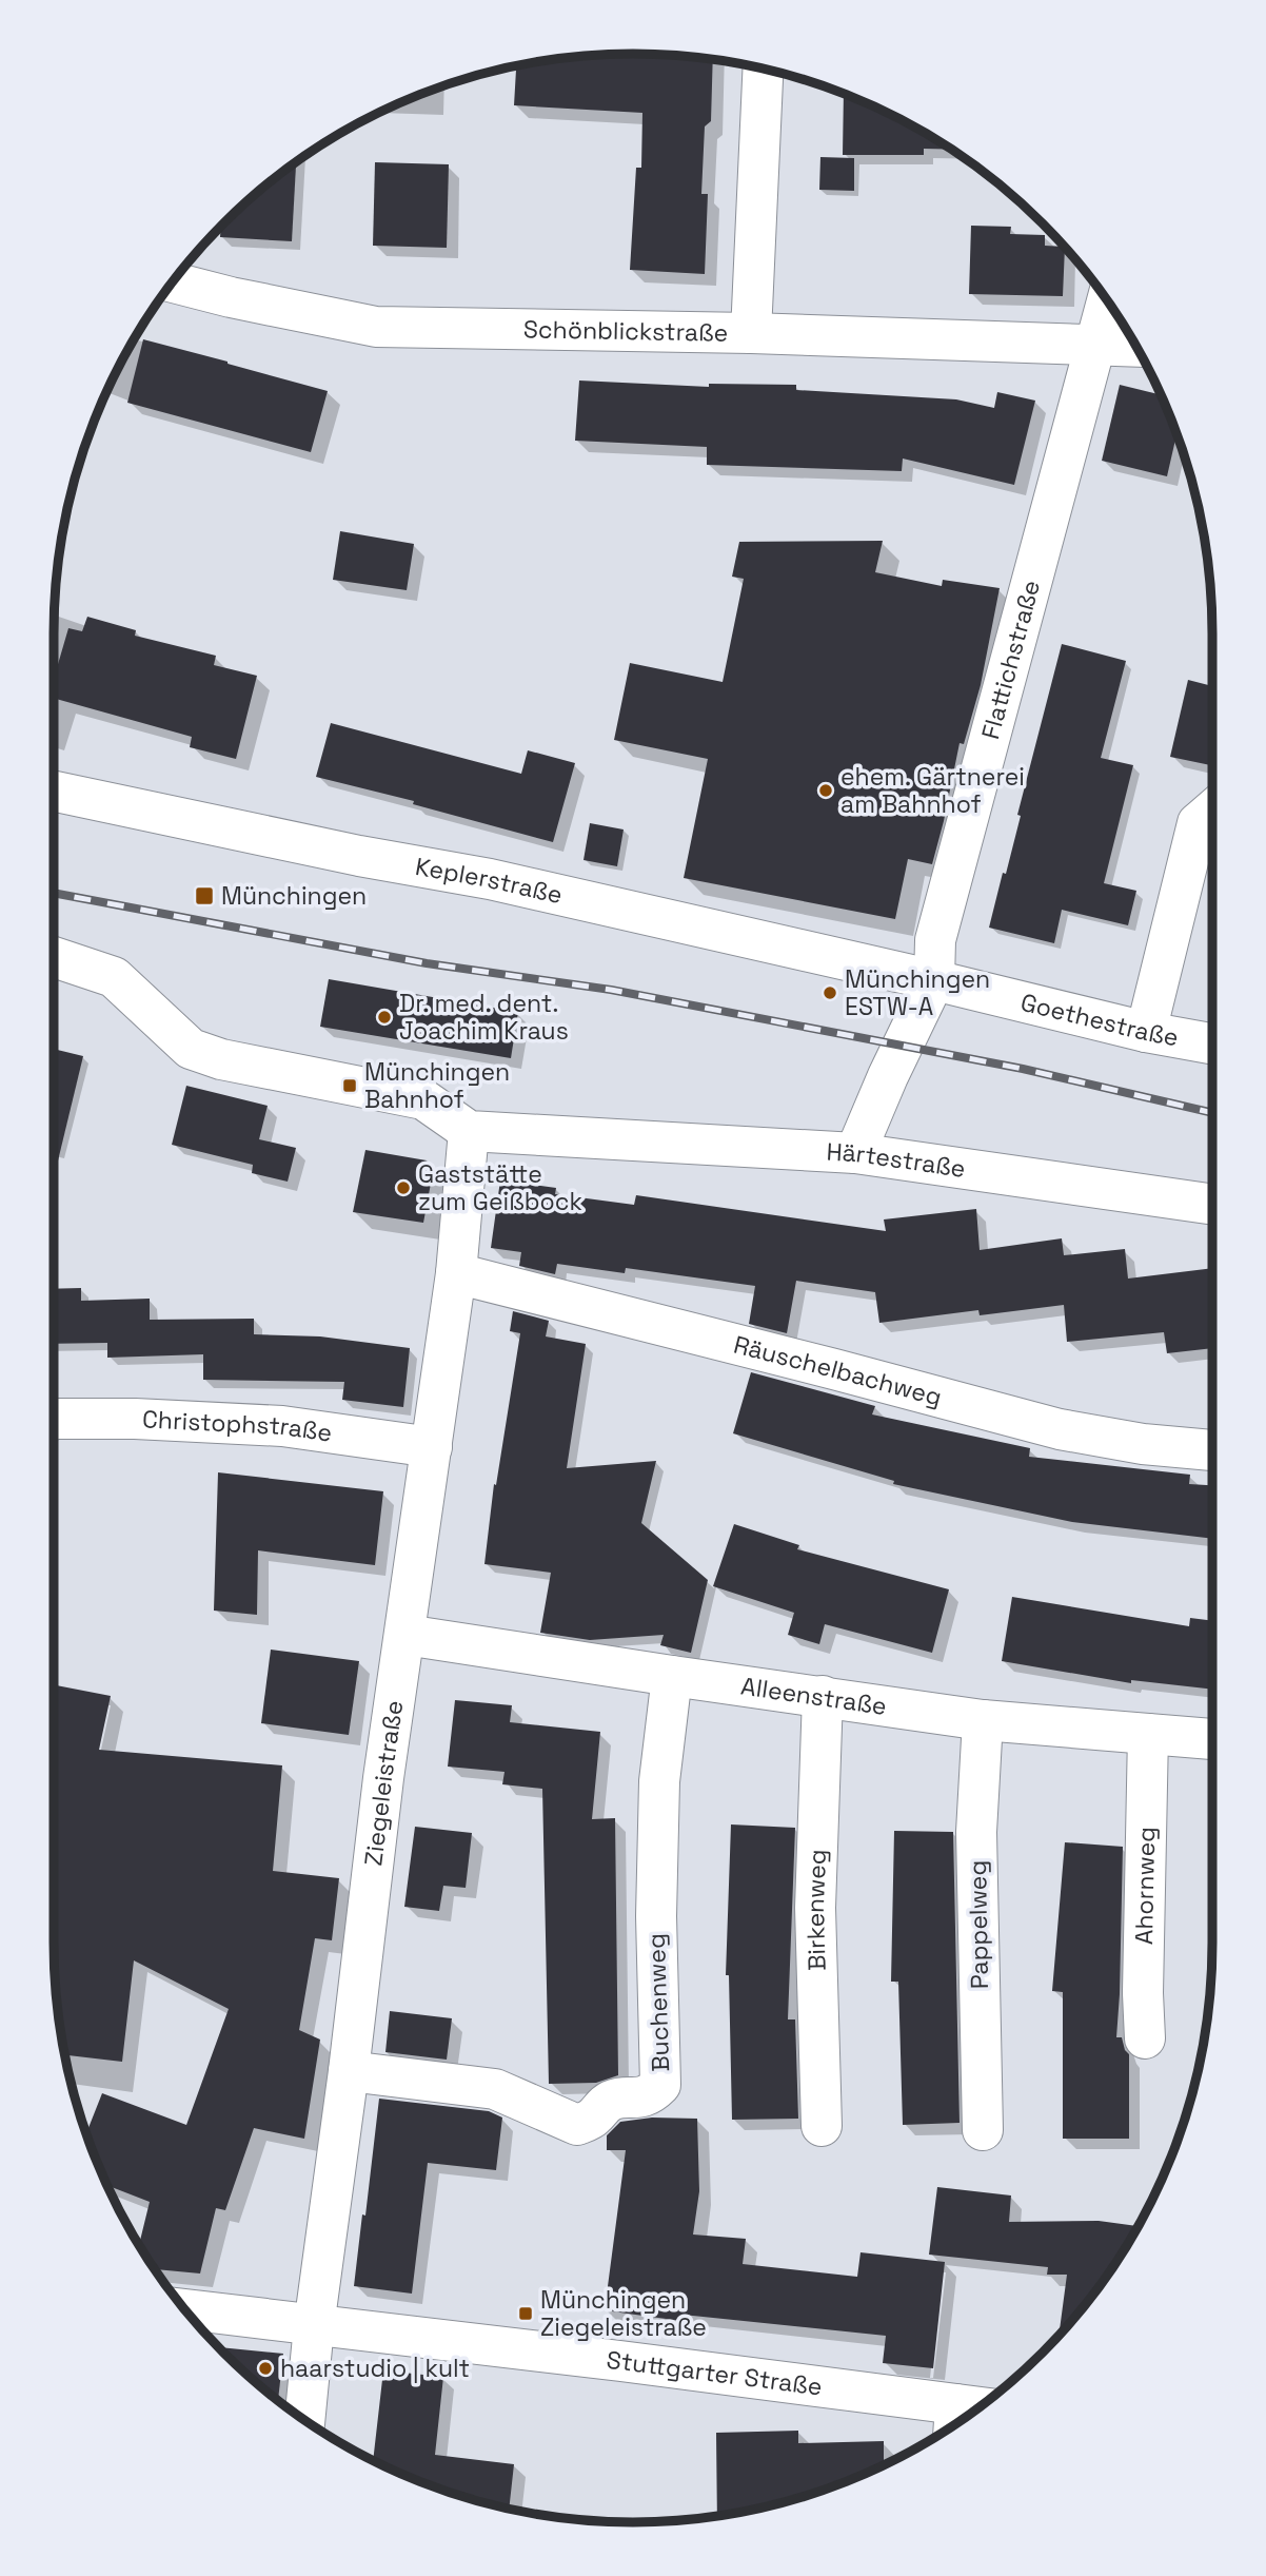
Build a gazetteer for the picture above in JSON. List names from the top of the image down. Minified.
{"streets":{"street":["Schönblickstraße","Flattichstraße","Keplerstraße","Goethestraße","Härtestraße","Räuschelbachweg","Christophstraße","Alleenstraße","Ziegeleistraße","Ahornweg","Birkenweg","Pappelweg","Buchenweg","Stuttgarter Straße"]},"crossings":[["Schönblickstraße","Flattichstraße"],["Flattichstraße","Keplerstraße"],["Flattichstraße","Goethestraße"],["Flattichstraße","Härtestraße"],["Keplerstraße","Goethestraße"],["Härtestraße","Ziegeleistraße"],["Räuschelbachweg","Ziegeleistraße"],["Christophstraße","Ziegeleistraße"],["Alleenstraße","Ziegeleistraße"],["Alleenstraße","Ahornweg"],["Alleenstraße","Birkenweg"],["Alleenstraße","Pappelweg"],["Alleenstraße","Buchenweg"],["Ziegeleistraße","Buchenweg"],["Ziegeleistraße","Stuttgarter Straße"]],"places":{"other":["ehem. Gärtnerei am Bahnhof","Münchingen ESTW-A","Dr. med. dent. Joachim Kraus","Gaststätte zum Geißbock","haarstudio | kult"],"transit":["Münchingen","Münchingen Bahnhof","Münchingen Ziegeleistraße"]}}
